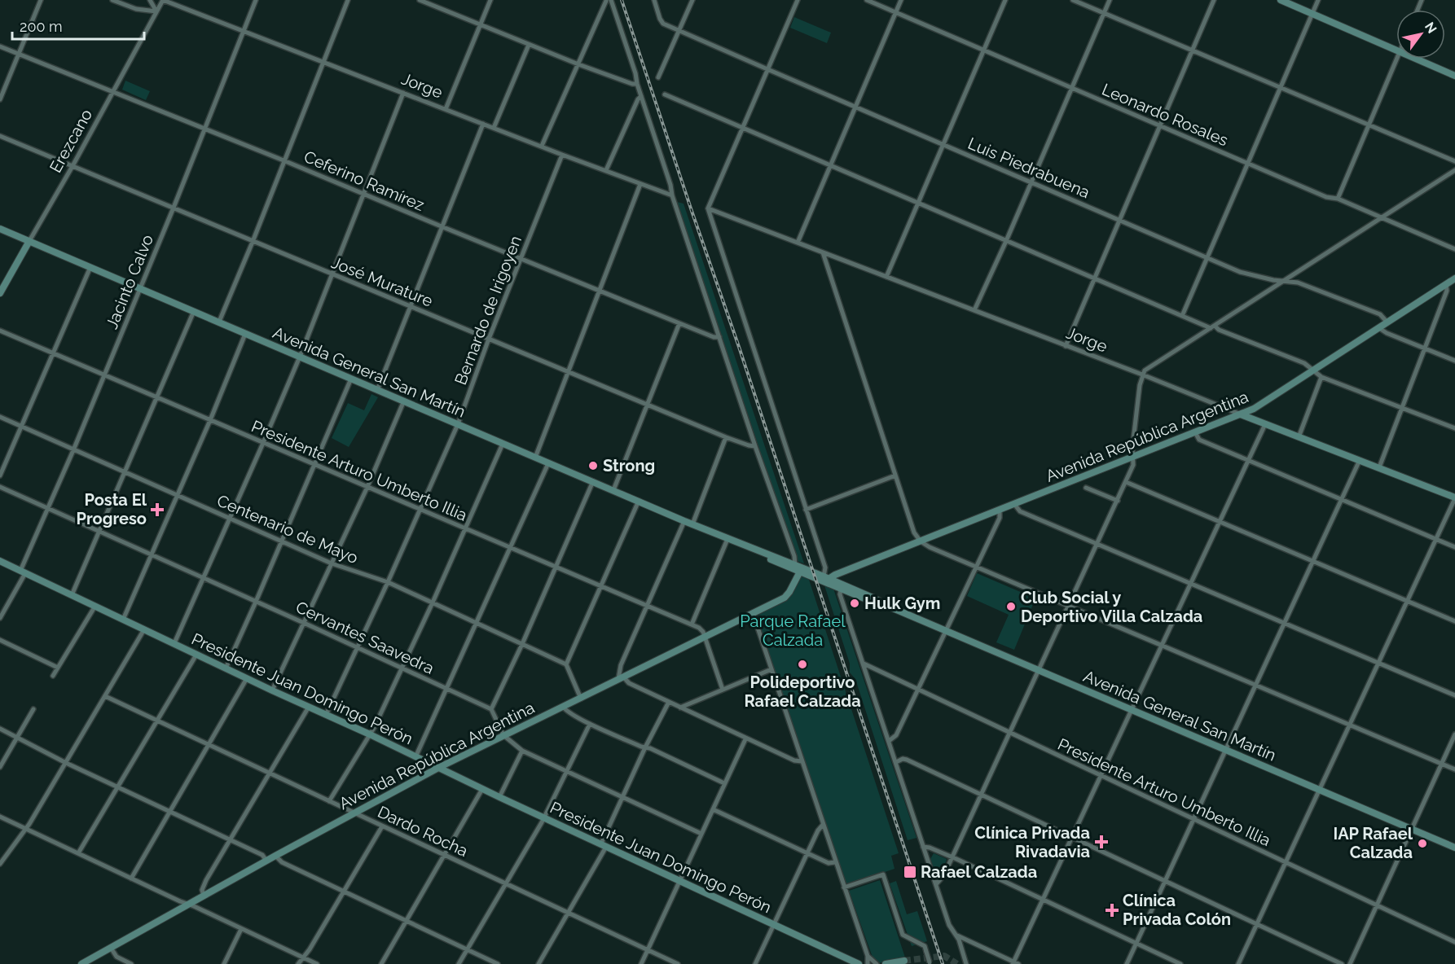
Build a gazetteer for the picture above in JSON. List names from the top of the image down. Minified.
{"streets":{"main road":["Jorge","Erezcano","Avenida General San Martín","Avenida República Argentina","Presidente Juan Domingo Perón"],"street":["Leonardo Rosales","Luis Piedrabuena","Ceferino Ramírez","Jacinto Calvo","José Murature","Bernardo de Irigoyen","Presidente Arturo Umberto Illia","Centenario de Mayo","Cervantes Saavedra","Dardo Rocha"]},"crossings":[["Jorge","Erezcano"],["Jorge","Jacinto Calvo"],["Jorge","Bernardo de Irigoyen"],["Jorge","Avenida República Argentina"],["Erezcano","Ceferino Ramírez"],["Erezcano","José Murature"],["Erezcano","Avenida General San Martín"],["Luis Piedrabuena","Avenida República Argentina"],["Ceferino Ramírez","Jacinto Calvo"],["Ceferino Ramírez","Bernardo de Irigoyen"],["Jacinto Calvo","José Murature"],["Jacinto Calvo","Avenida General San Martín"],["Jacinto Calvo","Presidente Arturo Umberto Illia"],["Jacinto Calvo","Centenario de Mayo"],["Jacinto Calvo","Cervantes Saavedra"],["Jacinto Calvo","Presidente Juan Domingo Perón"],["José Murature","Bernardo de Irigoyen"],["Bernardo de Irigoyen","Avenida General San Martín"],["Bernardo de Irigoyen","Presidente Arturo Umberto Illia"],["Bernardo de Irigoyen","Centenario de Mayo"],["Bernardo de Irigoyen","Cervantes Saavedra"],["Bernardo de Irigoyen","Presidente Juan Domingo Perón"],["Avenida General San Martín","Avenida República Argentina"],["Avenida República Argentina","Presidente Arturo Umberto Illia"],["Avenida República Argentina","Presidente Juan Domingo Perón"],["Avenida República Argentina","Dardo Rocha"]],"parks":["Parque Rafael Calzada"],"places":{"other":["Strong","Hulk Gym","Club Social y Deportivo Villa Calzada","Polideportivo Rafael Calzada","IAP Rafael Calzada"],"health":["Posta El Progreso","Clínica Privada Rivadavia","Clínica Privada Colón"],"transit":["Rafael Calzada"]},"scale_bar":"200 m","north":"top right"}
